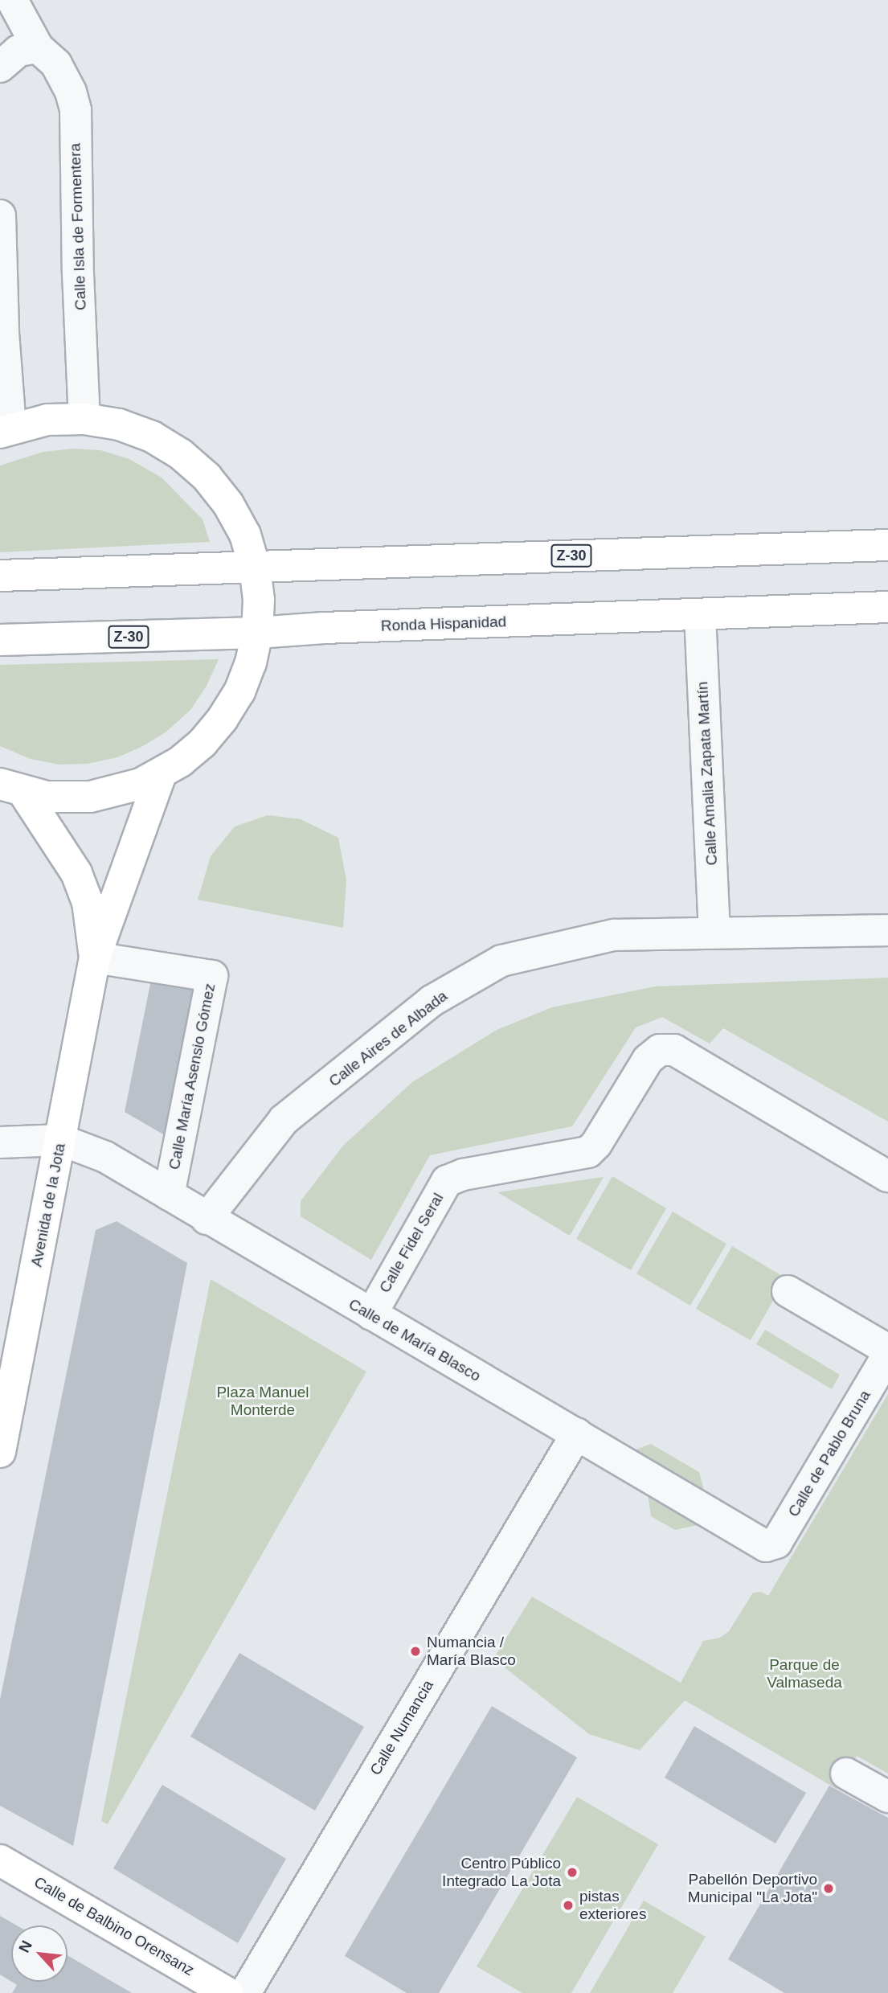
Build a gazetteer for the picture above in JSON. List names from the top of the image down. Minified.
{"streets":{"main road":["Z-30","Ronda Hispanidad","Avenida de la Jota","Calle de Balbino Orensanz"],"street":["Calle Isla de Formentera","Calle Amalia Zapata Martín","Calle Aires de Albada","Calle María Asensio Gómez","Calle Fidel Seral","Calle de María Blasco","Calle de Pablo Bruna","Calle Numancia"]},"crossings":[["Ronda Hispanidad","Calle Amalia Zapata Martín"],["Calle Amalia Zapata Martín","Calle Aires de Albada"],["Calle Aires de Albada","Calle de María Blasco"],["Calle María Asensio Gómez","Avenida de la Jota"],["Calle María Asensio Gómez","Calle de María Blasco"],["Avenida de la Jota","Calle de María Blasco"],["Calle Fidel Seral","Calle de María Blasco"],["Calle de María Blasco","Calle de Pablo Bruna"],["Calle de María Blasco","Calle Numancia"]],"parks":["Plaza Manuel Monterde","Parque de Valmaseda"],"places":["Numancia / María Blasco","Centro Público Integrado La Jota","Pabellón Deportivo Municipal \"La Jota\"","pistas exteriores"],"north":"top left"}
